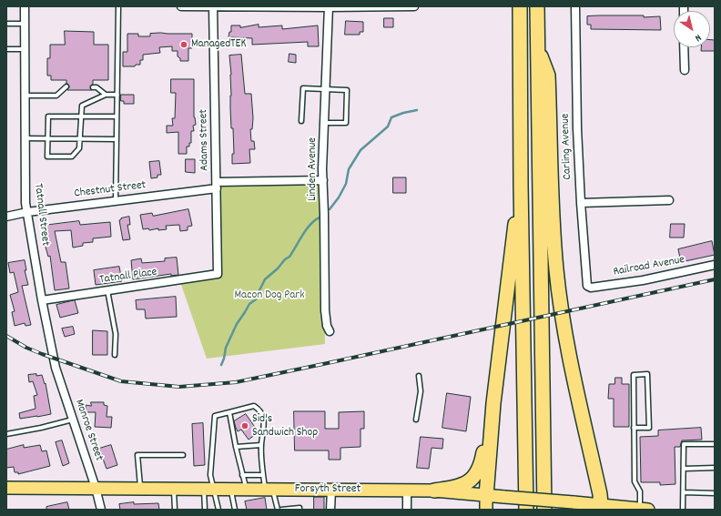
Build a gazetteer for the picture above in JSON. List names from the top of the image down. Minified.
{"streets":{"main road":["Forsyth Street"],"street":["Adams Street","Carling Avenue","Linden Avenue","Chestnut Street","Tatnall Street","Railroad Avenue","Tatnall Place","Monroe Street"]},"crossings":[["Adams Street","Chestnut Street"],["Adams Street","Tatnall Place"],["Carling Avenue","Railroad Avenue"],["Linden Avenue","Chestnut Street"],["Chestnut Street","Tatnall Street"],["Tatnall Street","Tatnall Place"],["Tatnall Street","Monroe Street"],["Monroe Street","Forsyth Street"]],"parks":["Macon Dog Park"],"places":["ManagedTEK","Sid's Sandwich Shop"],"north":"bottom right"}
